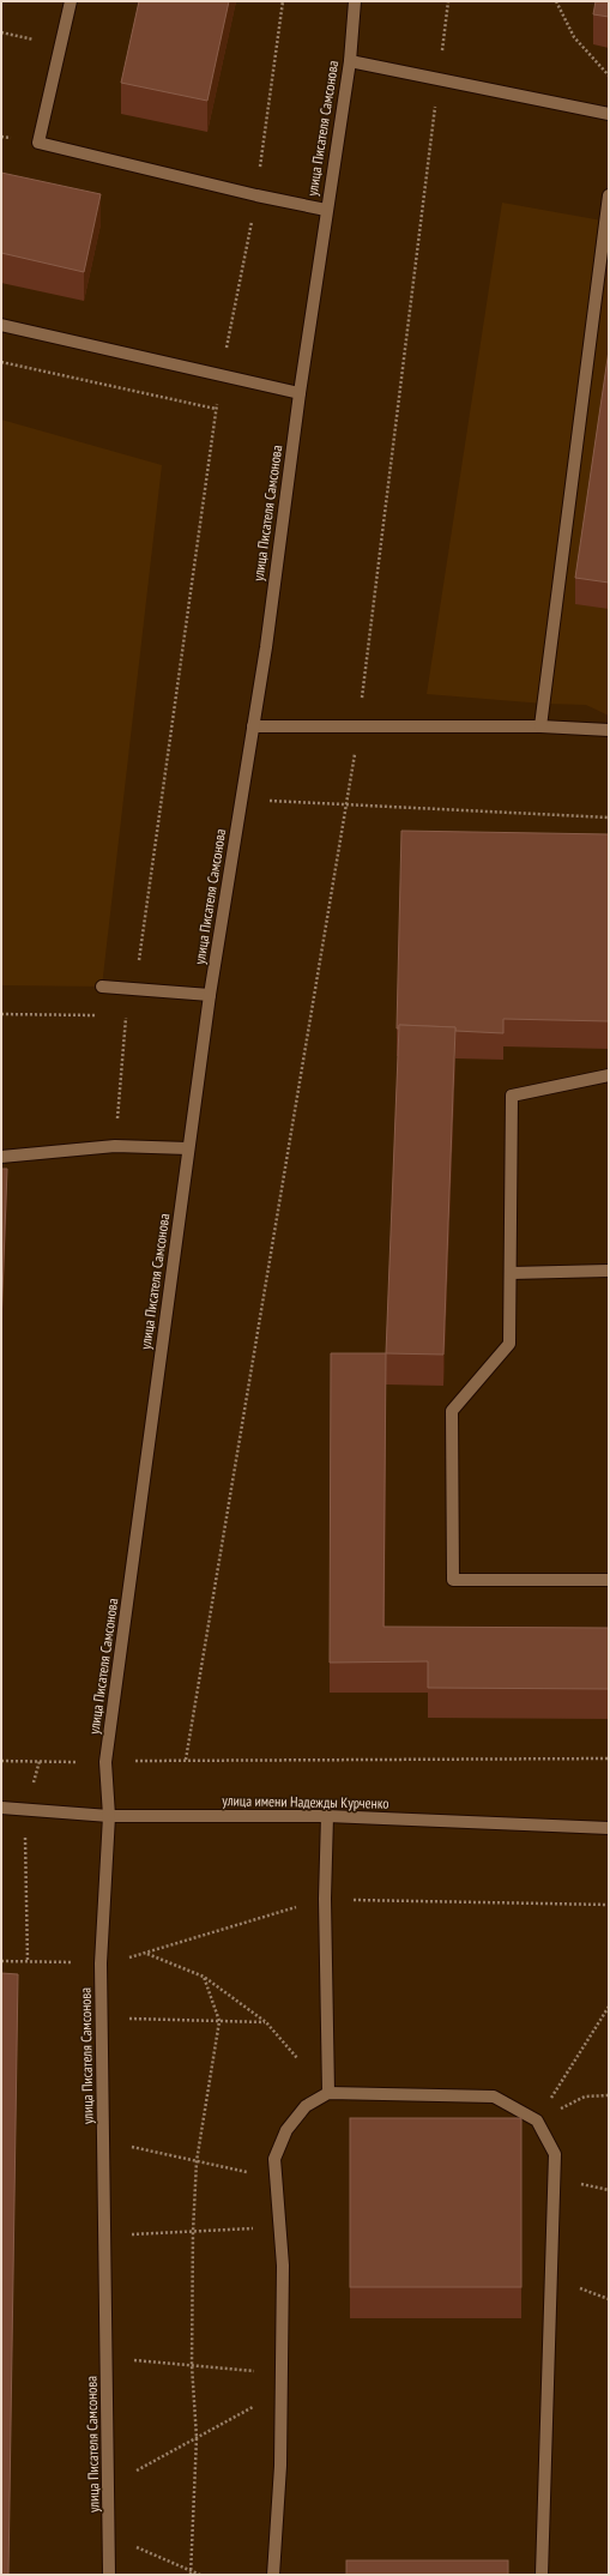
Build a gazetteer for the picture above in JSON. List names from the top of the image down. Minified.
{"streets":{"street":["улица Писателя Самсонова","улица имени Надежды Курченко"]},"crossings":[["улица Писателя Самсонова","улица имени Надежды Курченко"]]}
